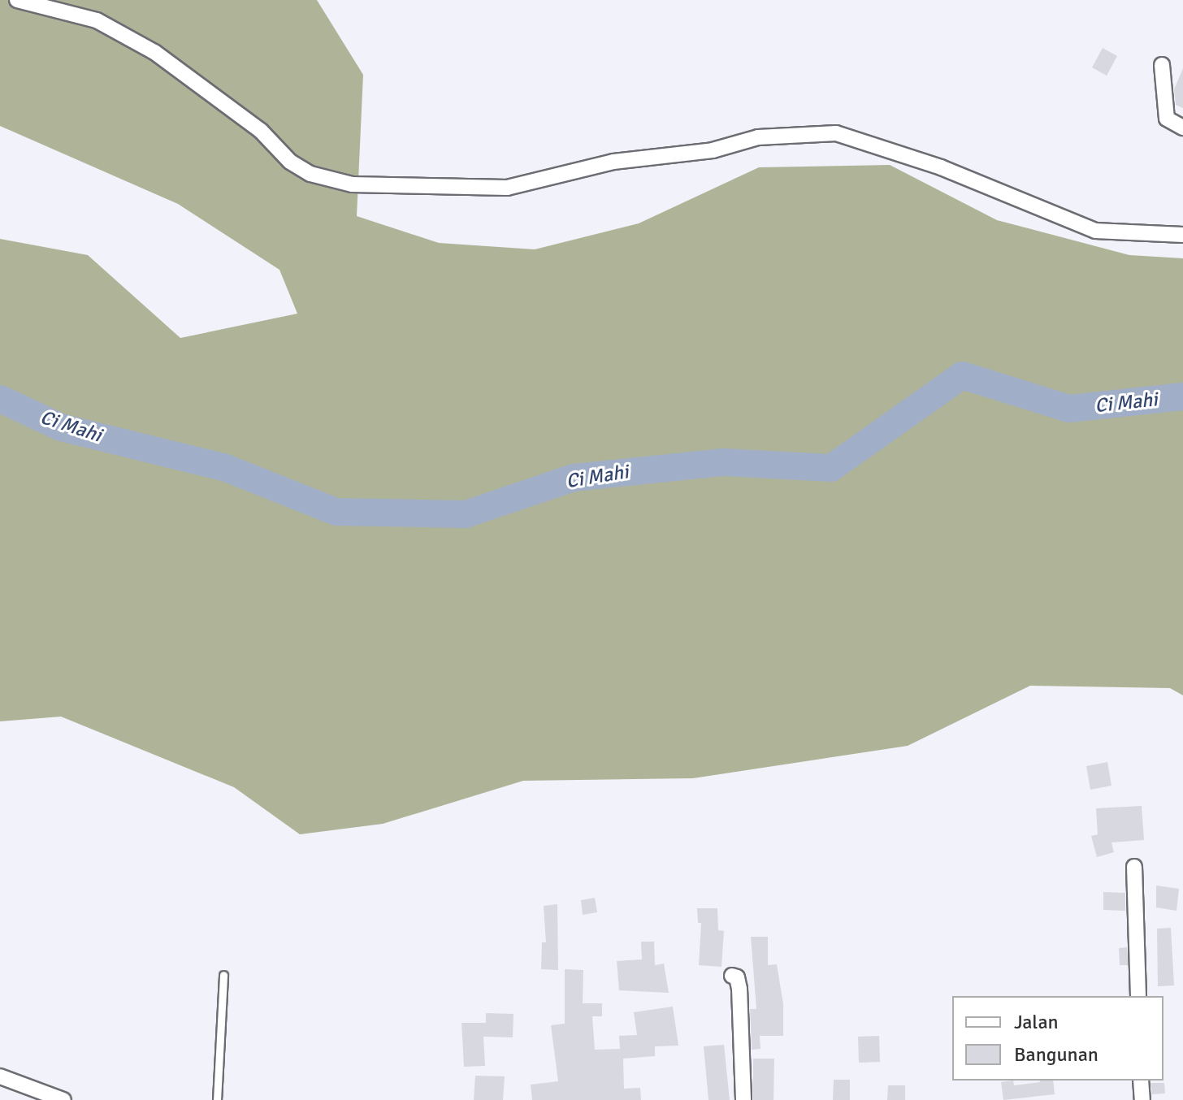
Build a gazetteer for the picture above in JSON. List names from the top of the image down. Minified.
{"water":["Ci Mahi"],"legend":["Jalan","Bangunan"]}
